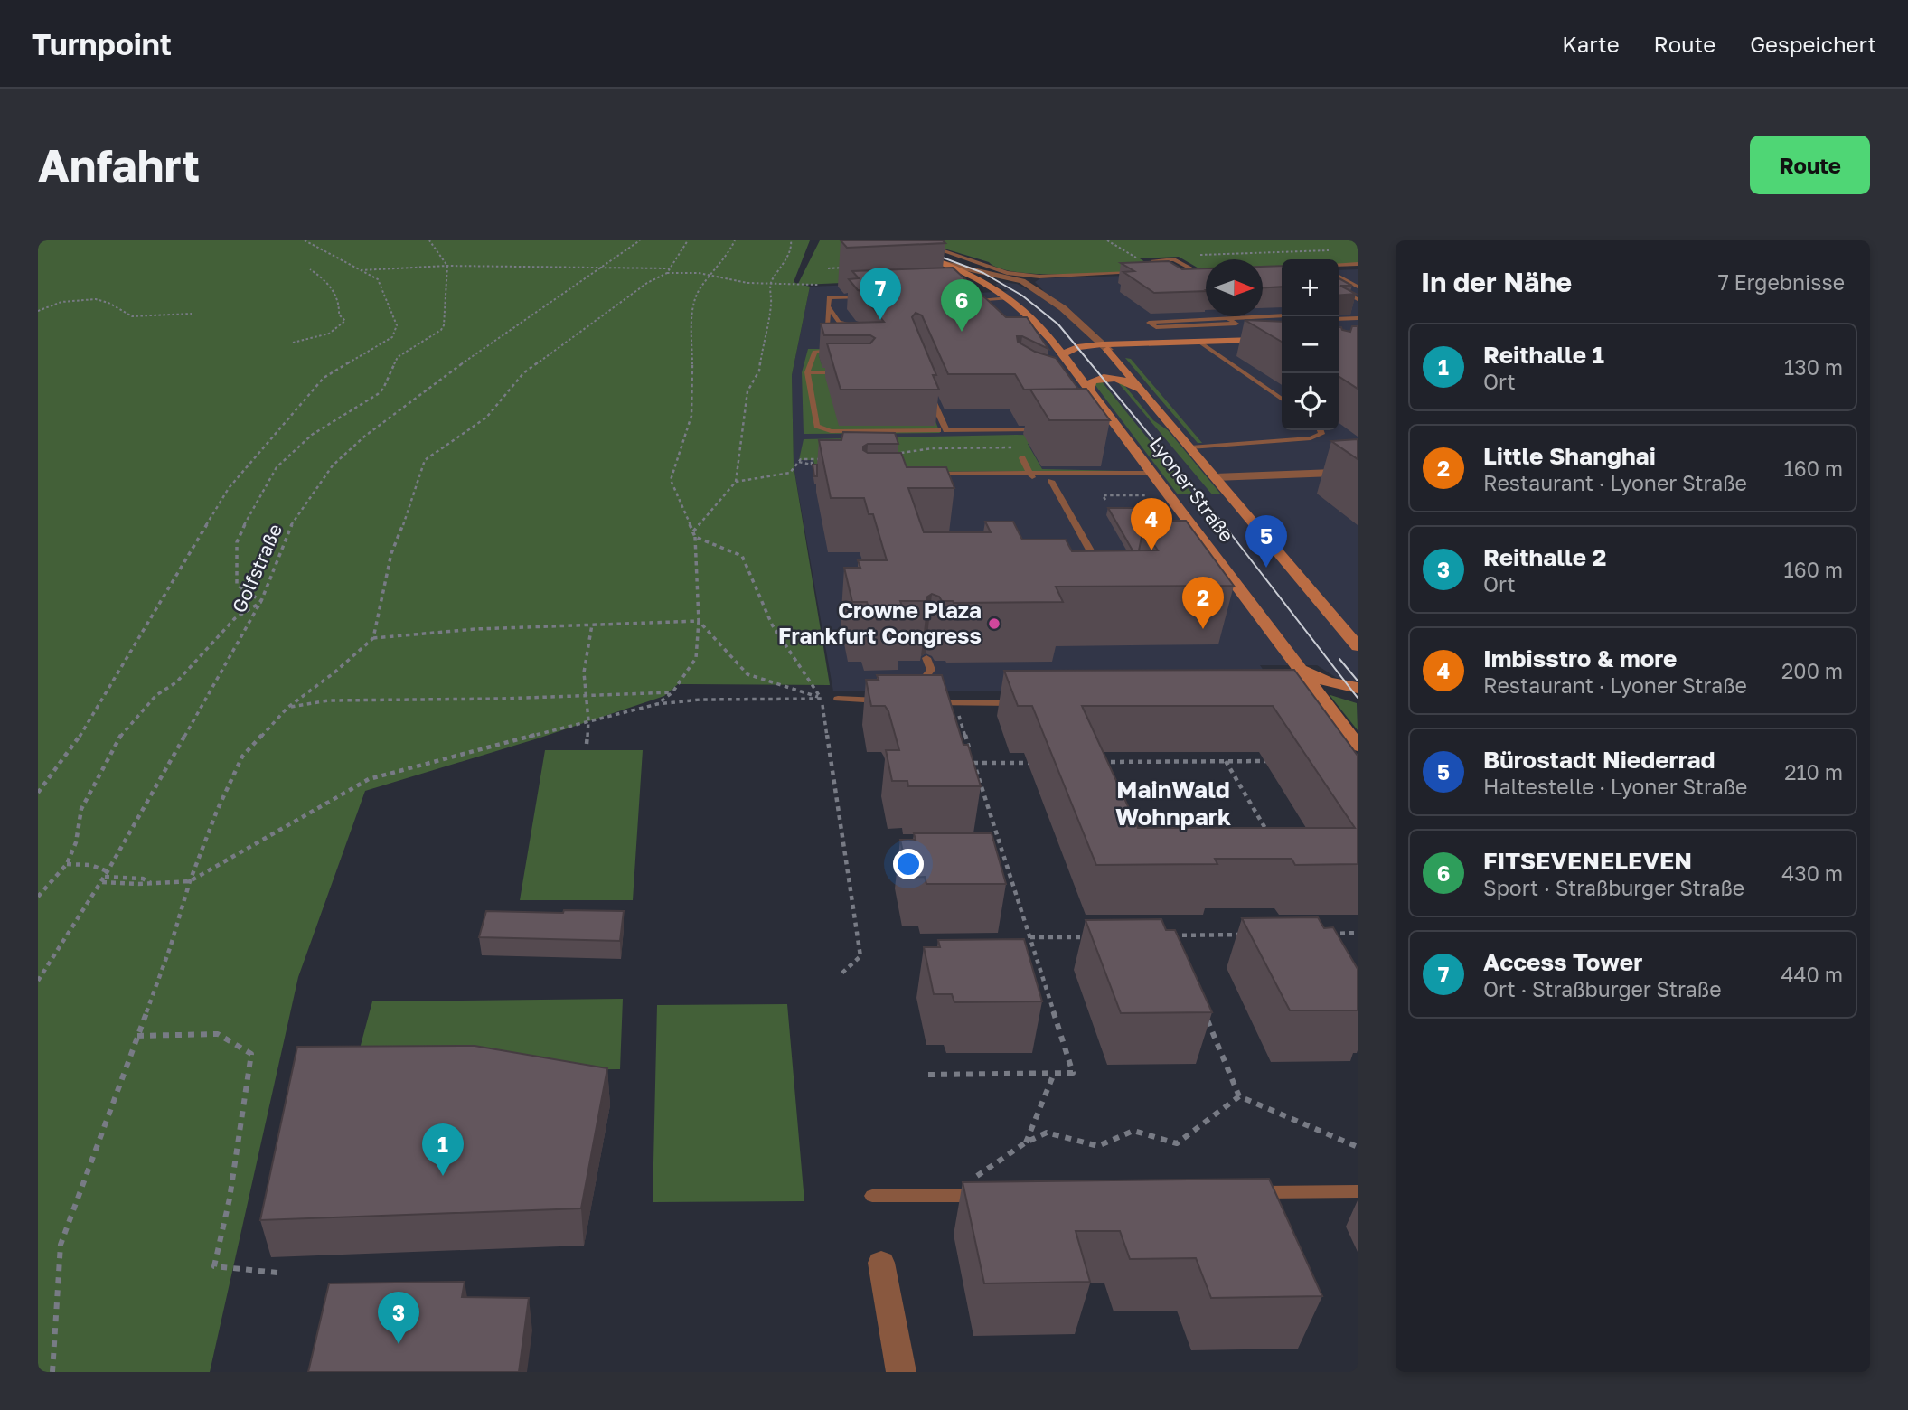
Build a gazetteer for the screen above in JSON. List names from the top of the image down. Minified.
{"streets":{"main road":["Lyoner Straße"],"path":["Golfstraße"]},"districts":["MainWald Wohnpark"],"places":["Crowne Plaza Frankfurt Congress"],"north":"right","page":{"header":"Turnpoint","nav":["Karte","Route","Gespeichert"],"buttons":"Route","title":"Anfahrt","heading":["In der Nähe","7 Ergebnisse"],"map_buttons":["+","−"],"pins":["7","6","4","5","2","1","3"],"list":[{"mark":"1","name":"Reithalle 1","note":"Ort","value":"130 m"},{"mark":"2","name":"Little Shanghai","note":"Restaurant · Lyoner Straße","value":"160 m"},{"mark":"3","name":"Reithalle 2","note":"Ort","value":"160 m"},{"mark":"4","name":"Imbisstro & more","note":"Restaurant · Lyoner Straße","value":"200 m"},{"mark":"5","name":"Bürostadt Niederrad","note":"Haltestelle · Lyoner Straße","value":"210 m"},{"mark":"6","name":"FITSEVENELEVEN","note":"Sport · Straßburger Straße","value":"430 m"},{"mark":"7","name":"Access Tower","note":"Ort · Straßburger Straße","value":"440 m"}]}}
